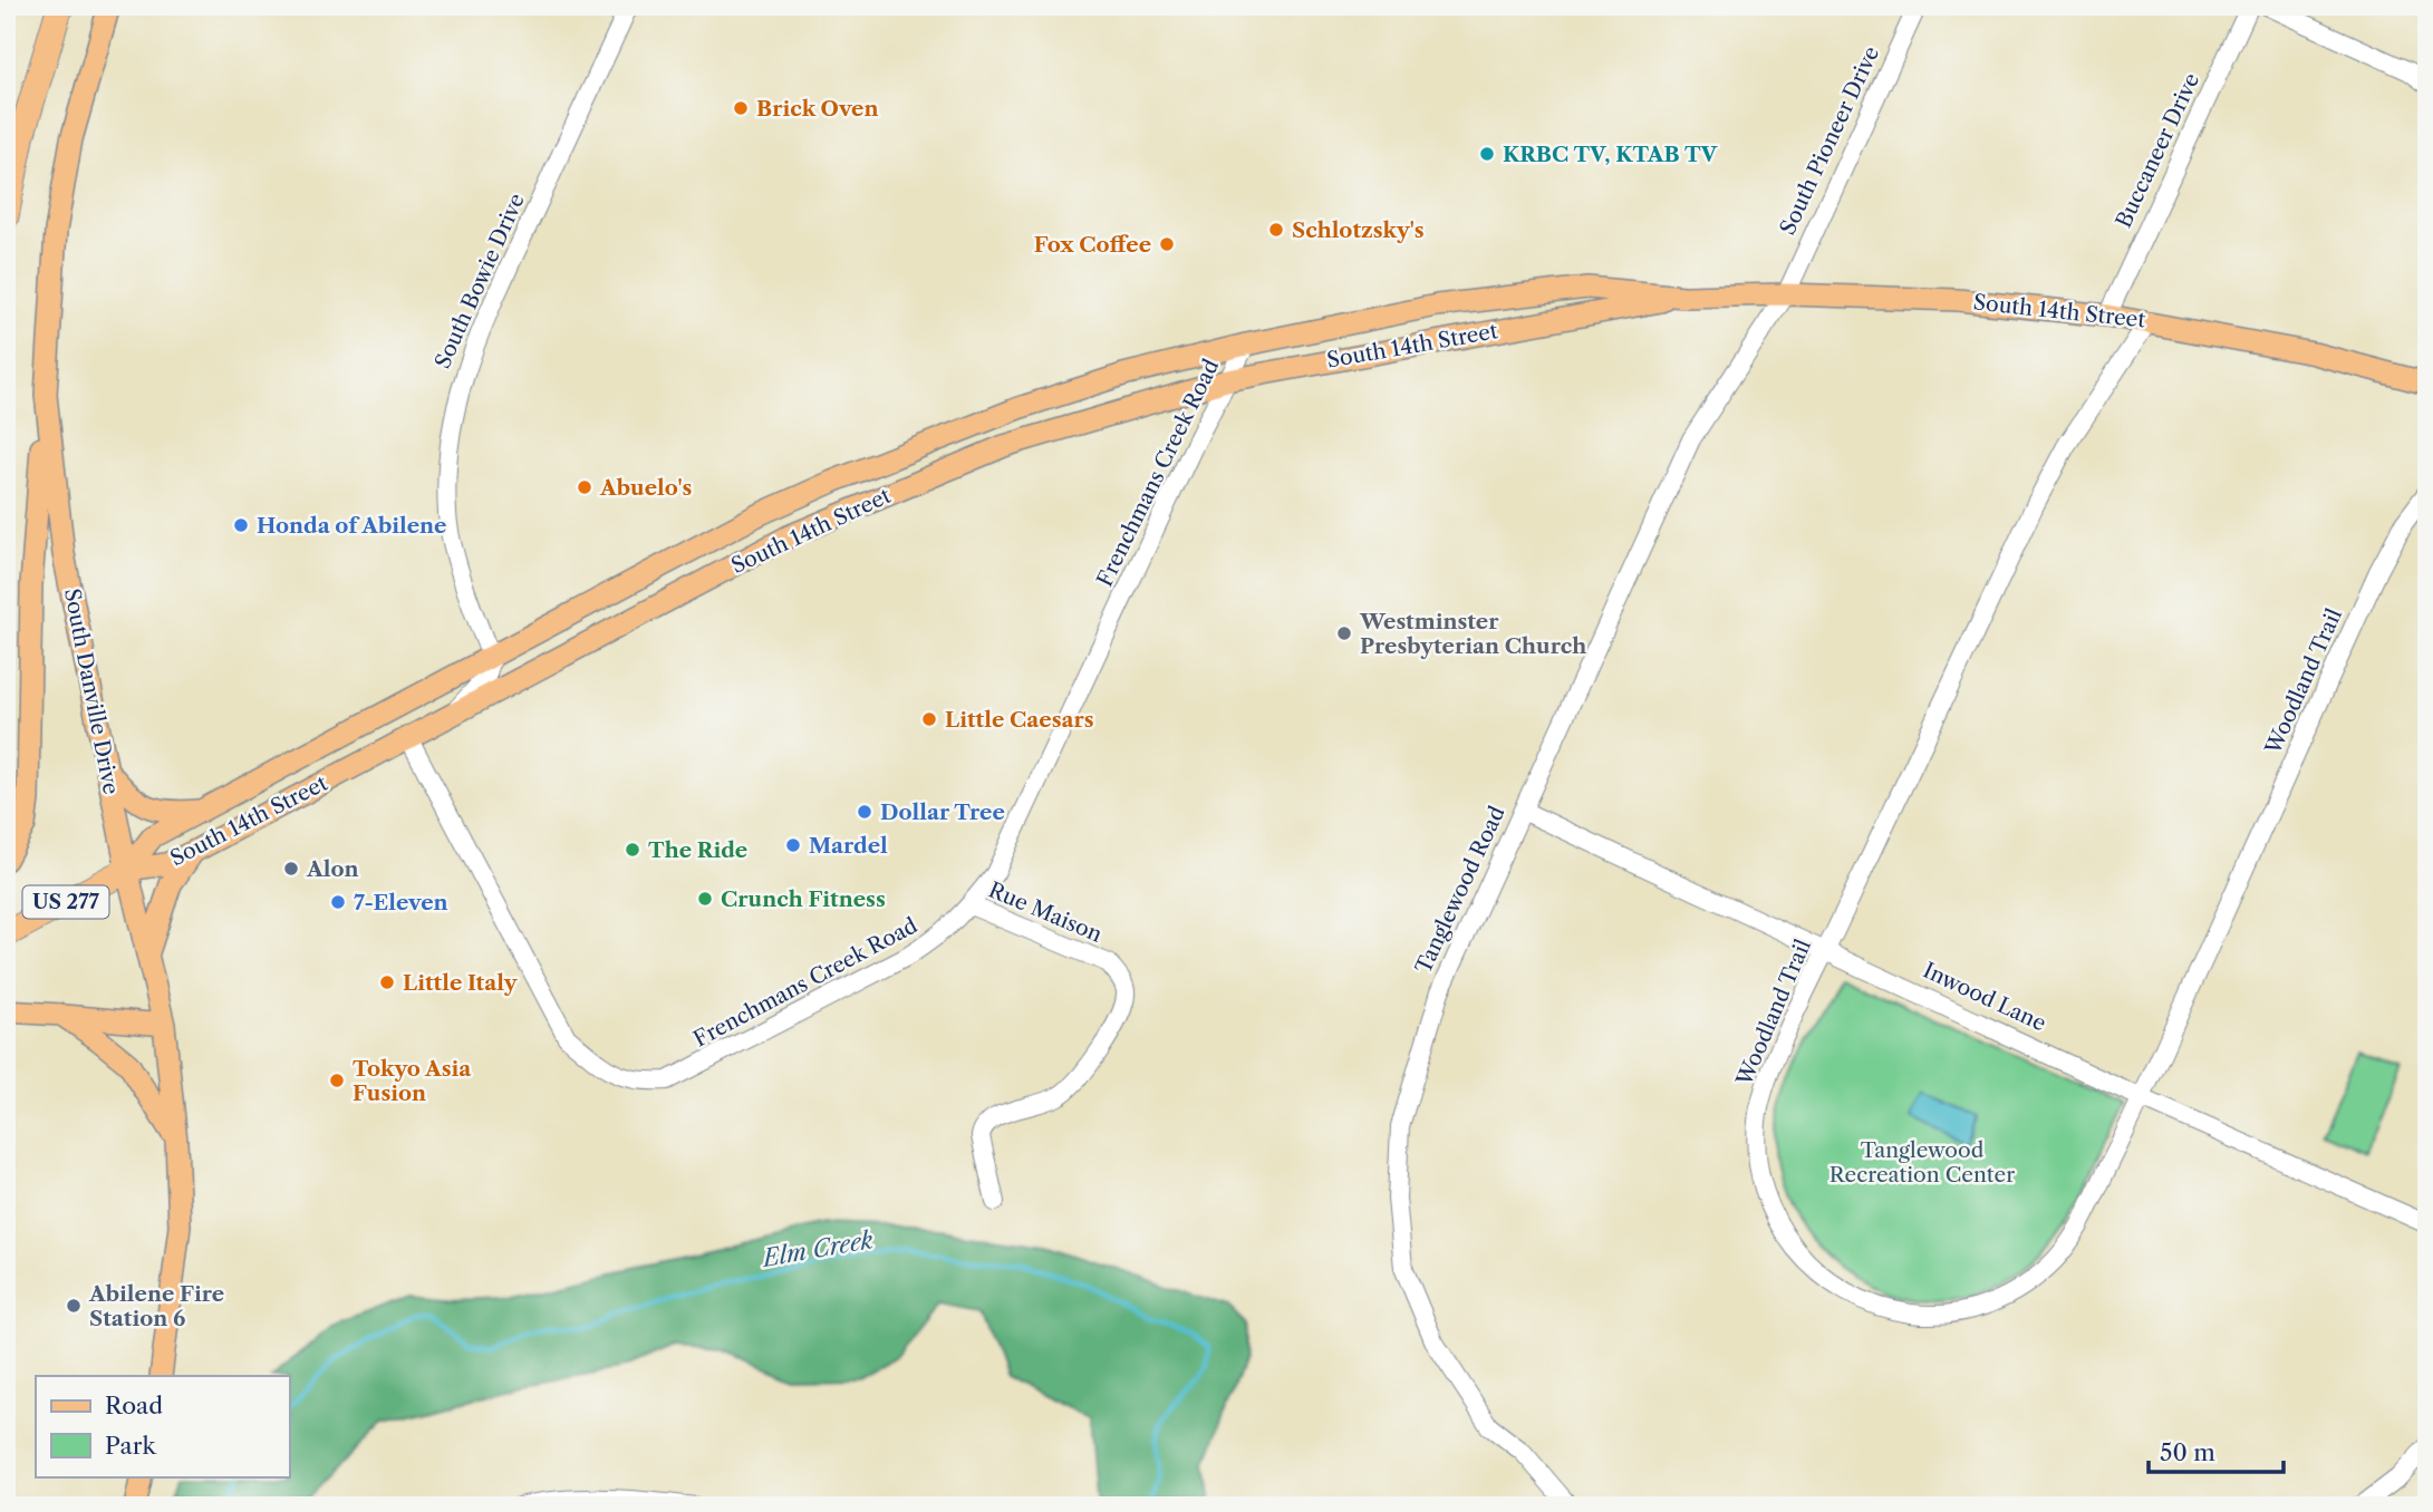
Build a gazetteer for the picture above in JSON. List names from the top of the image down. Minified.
{"streets":{"highway":["US 277"],"main road":["South 14th Street","South Danville Drive"],"street":["South Pioneer Drive","Buccaneer Drive","South Bowie Drive","Frenchmans Creek Road","Woodland Trail","Tanglewood Road","Rue Maison","Inwood Lane"]},"crossings":[["South Pioneer Drive","South 14th Street"],["South Pioneer Drive","Tanglewood Road"],["Buccaneer Drive","South 14th Street"],["South Bowie Drive","South 14th Street"],["South 14th Street","Frenchmans Creek Road"],["South 14th Street","Woodland Trail"],["South 14th Street","South Danville Drive"],["South 14th Street","Tanglewood Road"],["South 14th Street","US 277"],["Frenchmans Creek Road","Rue Maison"],["Woodland Trail","Inwood Lane"],["South Danville Drive","US 277"],["Tanglewood Road","Inwood Lane"]],"water":["Elm Creek"],"parks":["Tanglewood Recreation Center"],"places":["Brick Oven","KRBC TV, KTAB TV","Schlotzsky's","Fox Coffee","Abuelo's","Honda of Abilene","Westminster Presbyterian Church","Little Caesars","Dollar Tree","Mardel","The Ride","Alon","Crunch Fitness","7-Eleven","Little Italy","Tokyo Asia Fusion","Abilene Fire Station 6"],"legend":["Road","Park"],"scale_bar":"50 m"}
